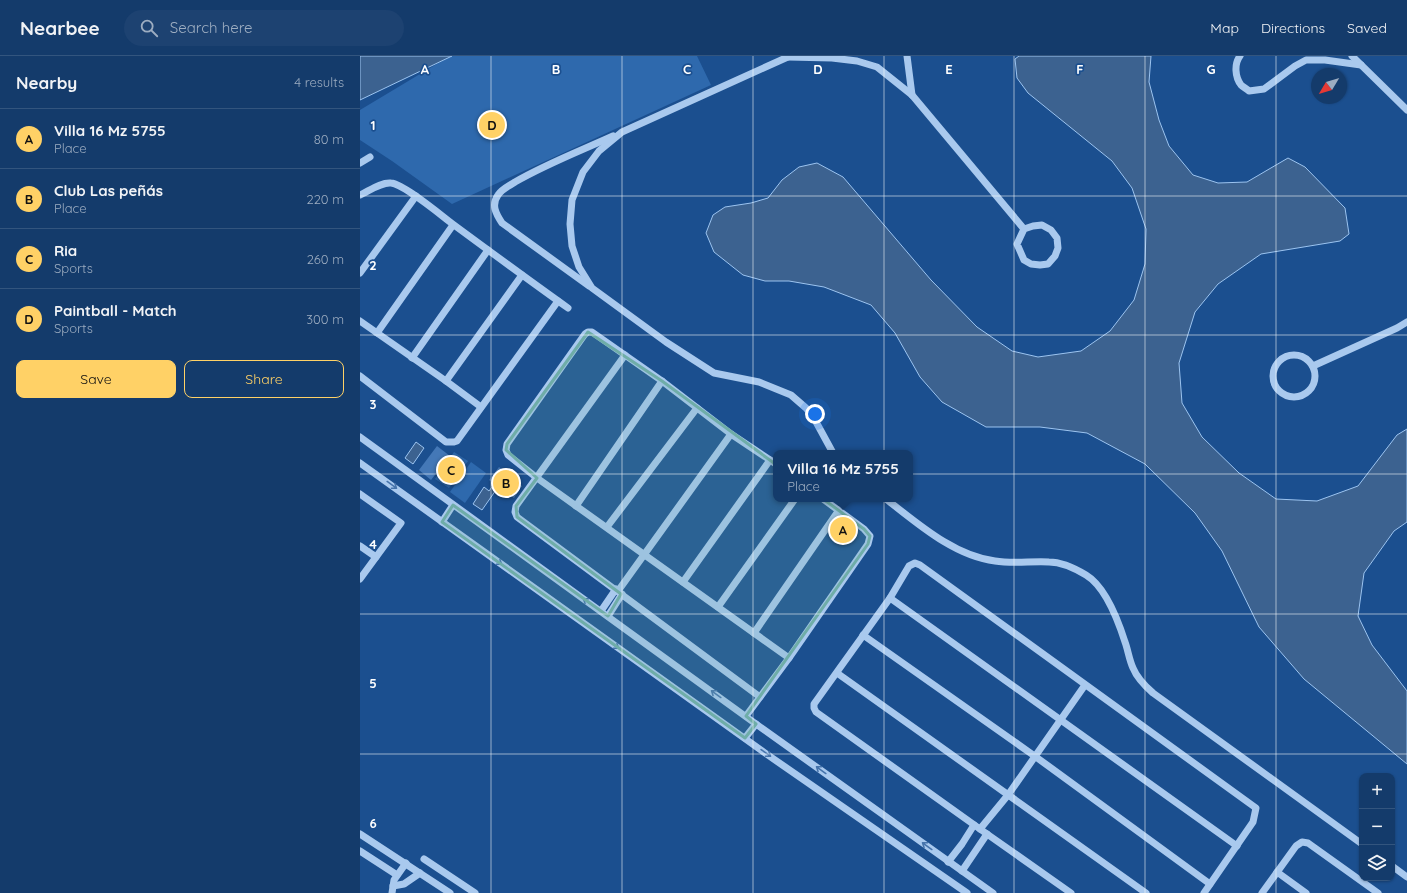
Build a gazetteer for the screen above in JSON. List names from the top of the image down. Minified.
{"north":"bottom left","page":{"header":"Nearbee","search":"Search here","nav":["Map","Directions","Saved"],"heading":["Nearby","4 results"],"list":[{"mark":"A","name":"Villa 16 Mz 5755","note":"Place","value":"80 m"},{"mark":"B","name":"Club Las peñás","note":"Place","value":"220 m"},{"mark":"C","name":"Ria","note":"Sports","value":"260 m"},{"mark":"D","name":"Paintball - Match","note":"Sports","value":"300 m"}],"pins":["D","C","B","A"],"buttons":["Save","Share"],"popup":["Villa 16 Mz 5755","Place"],"map_buttons":["+","−"]},"grid":{"columns":["A","B","C","D","E","F","G"],"rows":["1","2","3","4","5","6"]}}
